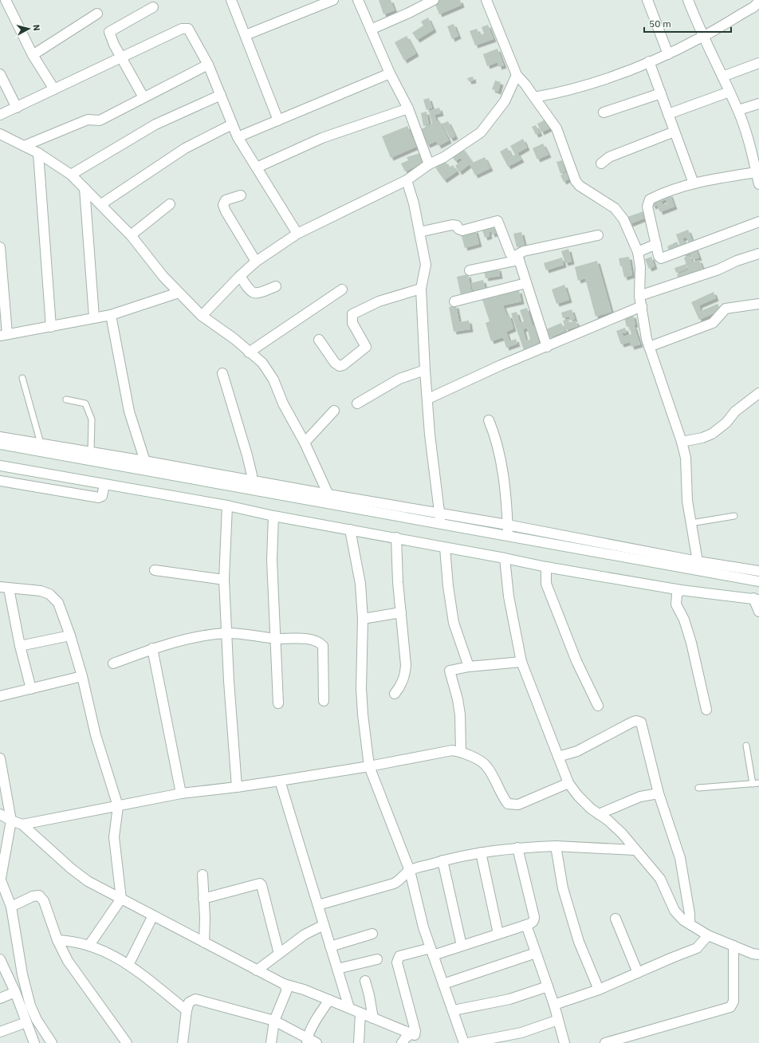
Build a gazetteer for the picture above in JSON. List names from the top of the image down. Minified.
{"scale_bar":"50 m","north":"right"}
